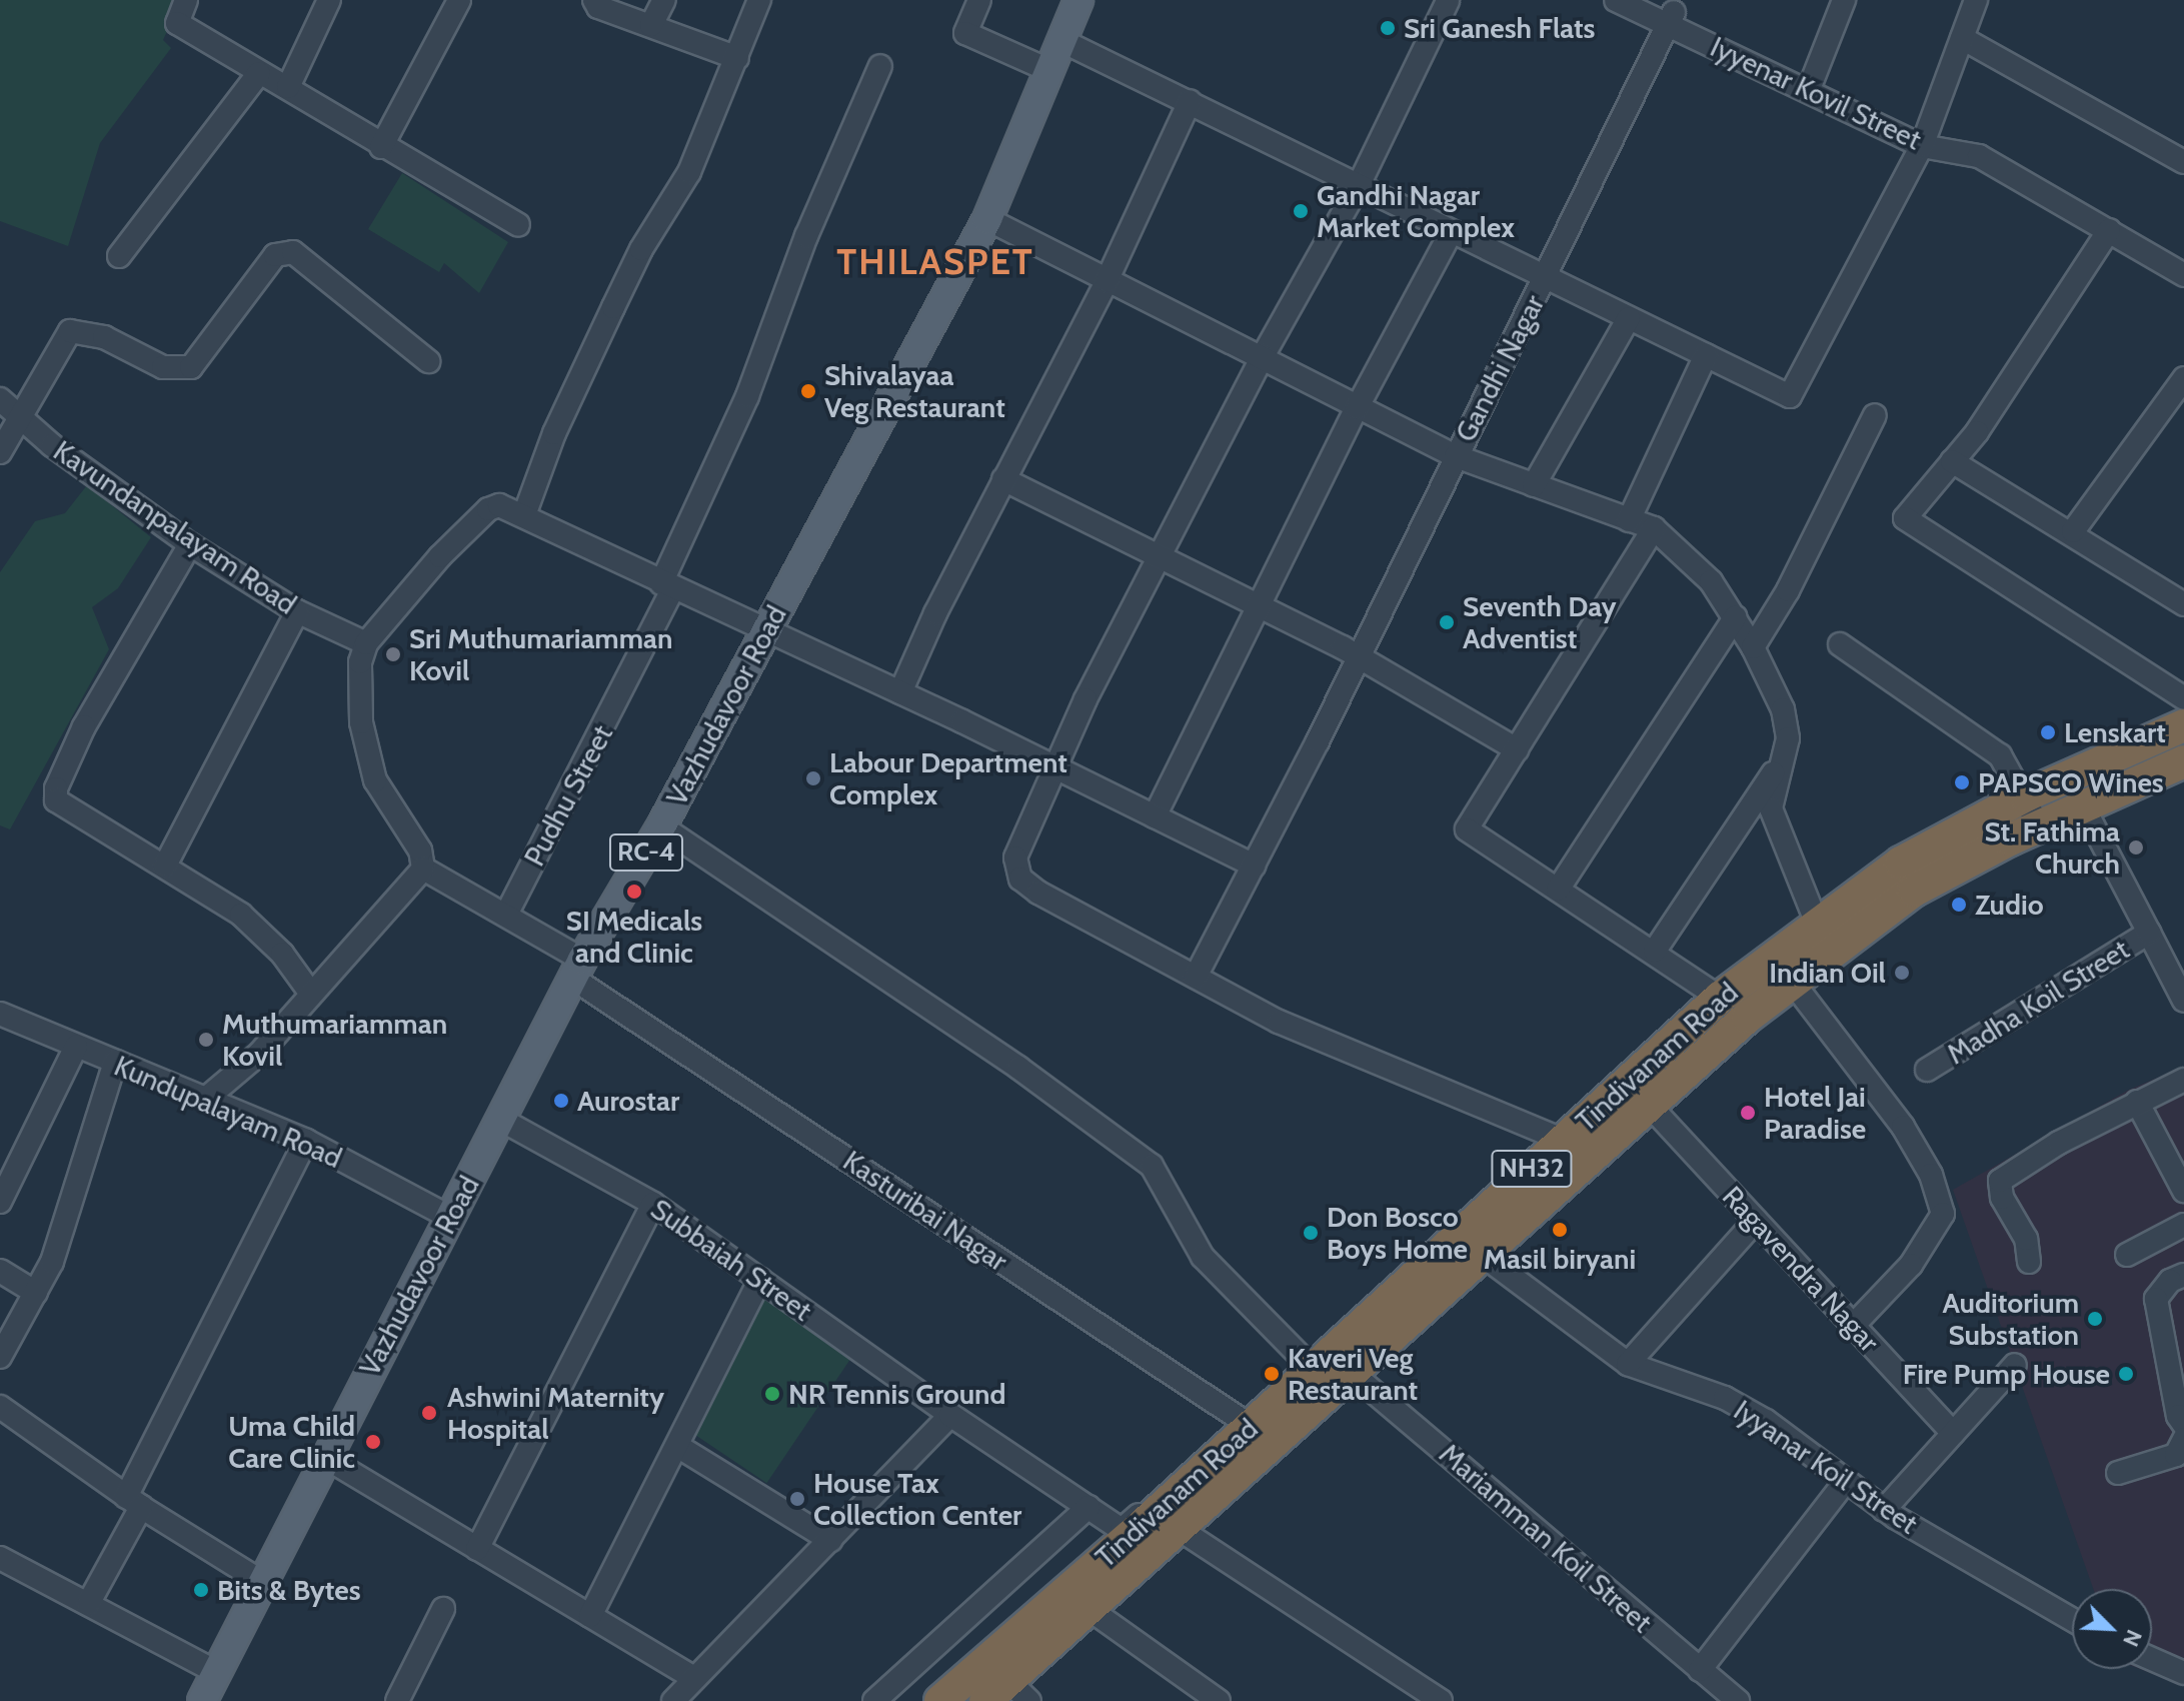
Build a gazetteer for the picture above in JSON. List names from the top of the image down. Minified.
{"streets":{"highway":["Tindivanam Road","NH32"],"main road":["Vazhudavoor Road","RC-4"],"street":["Iyyenar Kovil Street","Gandhi Nagar","Kavundanpalayam Road","Pudhu Street","Madha Koil Street","Kundupalayam Road","Kasturibai Nagar","Subbaiah Street","Ragavendra Nagar","Iyyanar Koil Street","Mariamman Koil Street"]},"crossings":[["Gandhi Nagar","Vazhudavoor Road"],["Vazhudavoor Road","Kundupalayam Road"],["Vazhudavoor Road","Kasturibai Nagar"],["Vazhudavoor Road","Subbaiah Street"],["Madha Koil Street","NH32"],["Tindivanam Road","NH32"],["Tindivanam Road","Kasturibai Nagar"],["Tindivanam Road","Subbaiah Street"],["NH32","Kasturibai Nagar"],["NH32","Subbaiah Street"],["NH32","Ragavendra Nagar"],["NH32","Iyyanar Koil Street"],["NH32","Mariamman Koil Street"],["Kasturibai Nagar","Subbaiah Street"]],"districts":["THILASPET"],"places":["Sri Ganesh Flats","Gandhi Nagar Market Complex","Shivalayaa Veg Restaurant","Seventh Day Adventist","Sri Muthumariamman Kovil","Lenskart","Labour Department Complex","PAPSCO Wines","St. Fathima Church","SI Medicals and Clinic","Zudio","Indian Oil","Muthumariamman Kovil","Aurostar","Hotel Jai Paradise","Masil biryani","Don Bosco Boys Home","Auditorium Substation","Kaveri Veg Restaurant","Fire Pump House","NR Tennis Ground","Ashwini Maternity Hospital","Uma Child Care Clinic","House Tax Collection Center","Bits & Bytes"],"north":"bottom right"}
